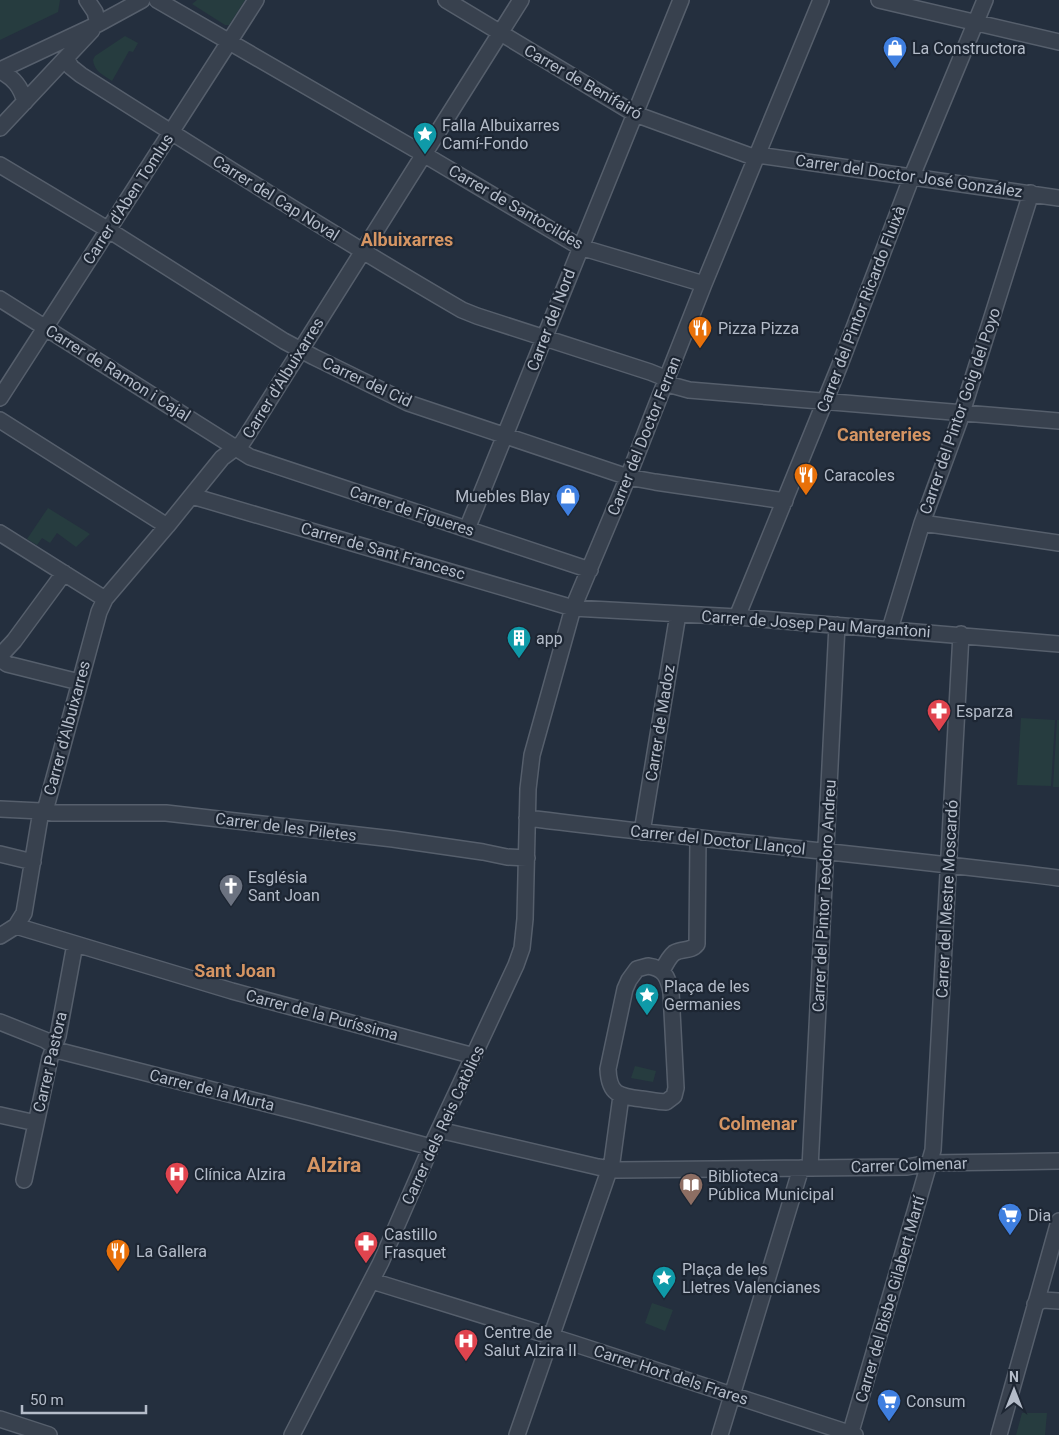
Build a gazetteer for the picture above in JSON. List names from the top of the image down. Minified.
{"streets":{"street":["Carrer de Benifairó","Carrer del Doctor José González","Carrer del Cap Noval","Carrer d'Aben Tomlus","Carrer de Santocildes","Carrer del Pintor Ricardo Fluixà","Carrer del Nord","Carrer de Ramon i Cajal","Carrer d'Albuixarres","Carrer del Cid","Carrer del Pintor Goig del Poyo","Carrer del Doctor Ferran","Carrer de Figueres","Carrer de Sant Francesc","Carrer de Josep Pau Margantoni","Carrer de Madoz","Carrer de les Piletes","Carrer del Doctor Llançol","Carrer del Pintor Teodoro Andreu","Carrer del Mestre Moscardó","Carrer de la Puríssima","Carrer Pastora","Carrer de la Murta","Carrer dels Reis Catòlics","Carrer Colmenar","Carrer del Bisbe Gilabert Martí","Carrer Hort dels Frares"]},"crossings":[["Carrer de Benifairó","Carrer del Doctor José González"],["Carrer de Benifairó","Carrer del Nord"],["Carrer de Benifairó","Carrer d'Albuixarres"],["Carrer de Benifairó","Carrer del Doctor Ferran"],["Carrer del Doctor José González","Carrer del Pintor Ricardo Fluixà"],["Carrer del Doctor José González","Carrer del Pintor Goig del Poyo"],["Carrer del Doctor José González","Carrer del Doctor Ferran"],["Carrer del Cap Noval","Carrer d'Aben Tomlus"],["Carrer del Cap Noval","Carrer del Pintor Ricardo Fluixà"],["Carrer del Cap Noval","Carrer del Nord"],["Carrer del Cap Noval","Carrer d'Albuixarres"],["Carrer del Cap Noval","Carrer del Pintor Goig del Poyo"],["Carrer del Cap Noval","Carrer del Doctor Ferran"],["Carrer d'Aben Tomlus","Carrer de Santocildes"],["Carrer d'Aben Tomlus","Carrer de Ramon i Cajal"],["Carrer d'Aben Tomlus","Carrer del Cid"],["Carrer de Santocildes","Carrer del Nord"],["Carrer de Santocildes","Carrer d'Albuixarres"],["Carrer de Santocildes","Carrer del Doctor Ferran"],["Carrer del Pintor Ricardo Fluixà","Carrer del Cid"],["Carrer del Pintor Ricardo Fluixà","Carrer de Josep Pau Margantoni"],["Carrer del Nord","Carrer del Cid"],["Carrer del Nord","Carrer de Figueres"],["Carrer de Ramon i Cajal","Carrer d'Albuixarres"],["Carrer de Ramon i Cajal","Carrer de Figueres"],["Carrer d'Albuixarres","Carrer del Cid"],["Carrer d'Albuixarres","Carrer de Figueres"],["Carrer d'Albuixarres","Carrer de Sant Francesc"],["Carrer d'Albuixarres","Carrer de les Piletes"],["Carrer d'Albuixarres","Carrer de la Puríssima"],["Carrer del Cid","Carrer del Doctor Ferran"],["Carrer del Pintor Goig del Poyo","Carrer de Josep Pau Margantoni"],["Carrer del Doctor Ferran","Carrer de Figueres"],["Carrer del Doctor Ferran","Carrer de Sant Francesc"],["Carrer del Doctor Ferran","Carrer de Josep Pau Margantoni"],["Carrer del Doctor Ferran","Carrer de les Piletes"],["Carrer del Doctor Ferran","Carrer del Doctor Llançol"],["Carrer del Doctor Ferran","Carrer dels Reis Catòlics"],["Carrer de Sant Francesc","Carrer de Josep Pau Margantoni"],["Carrer de Josep Pau Margantoni","Carrer de Madoz"],["Carrer de Josep Pau Margantoni","Carrer del Pintor Teodoro Andreu"],["Carrer de Josep Pau Margantoni","Carrer del Mestre Moscardó"],["Carrer de Madoz","Carrer del Doctor Llançol"],["Carrer del Doctor Llançol","Carrer del Pintor Teodoro Andreu"],["Carrer del Doctor Llançol","Carrer del Mestre Moscardó"],["Carrer del Pintor Teodoro Andreu","Carrer Colmenar"],["Carrer del Pintor Teodoro Andreu","Carrer Hort dels Frares"],["Carrer del Mestre Moscardó","Carrer Colmenar"],["Carrer del Mestre Moscardó","Carrer del Bisbe Gilabert Martí"],["Carrer de la Puríssima","Carrer Pastora"],["Carrer de la Puríssima","Carrer dels Reis Catòlics"],["Carrer Pastora","Carrer de la Murta"],["Carrer de la Murta","Carrer dels Reis Catòlics"],["Carrer dels Reis Catòlics","Carrer Hort dels Frares"],["Carrer Colmenar","Carrer del Bisbe Gilabert Martí"],["Carrer del Bisbe Gilabert Martí","Carrer Hort dels Frares"]],"districts":["Albuixarres","Cantereries","Sant Joan","Colmenar","Alzira"],"places":{"shop":["La Constructora","Muebles Blay"],"place":["Falla Albuixarres Camí-Fondo","Plaça de les Germanies","Plaça de les Lletres Valencianes"],"restaurant":["Pizza Pizza","Caracoles","La Gallera"],"building":["app"],"pharmacy":["Esparza","Castillo Frasquet"],"church":["Església Sant Joan"],"hospital":["Clínica Alzira","Centre de Salut Alzira II"],"library":["Biblioteca Pública Municipal"],"supermarket":["Dia","Consum"]},"scale_bar":"50 m","north":"top"}
